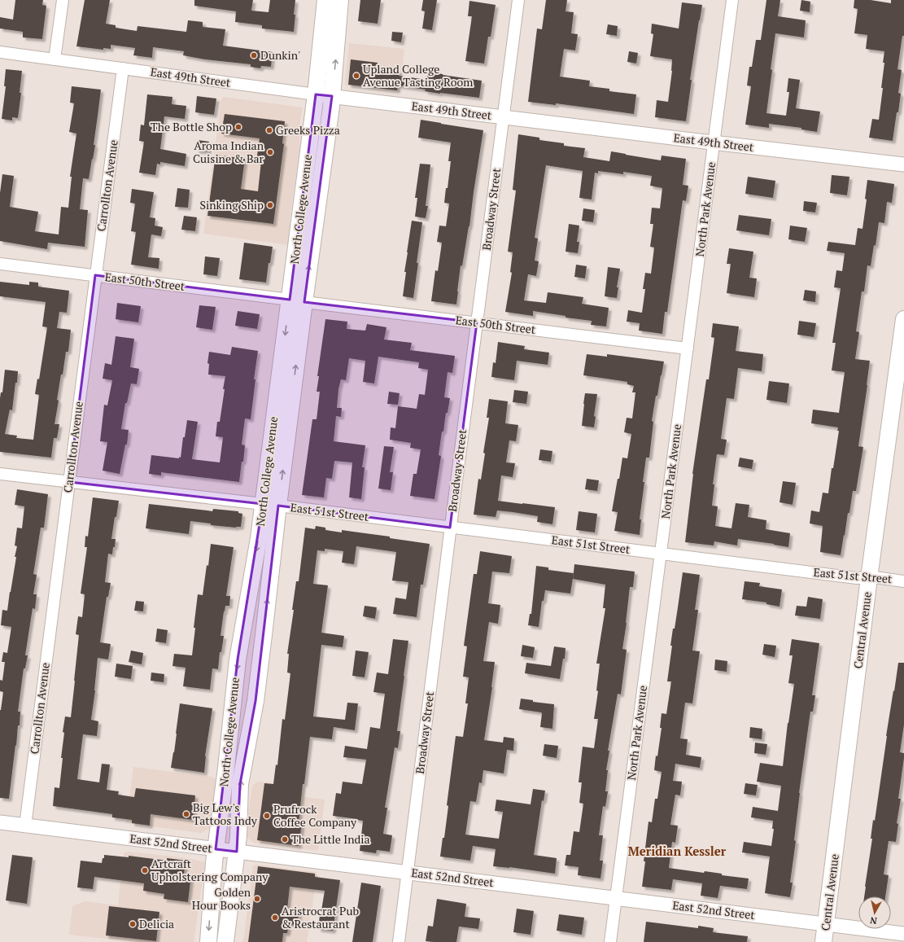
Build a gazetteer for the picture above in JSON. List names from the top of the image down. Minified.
{"streets":{"main road":["North College Avenue","Central Avenue"],"street":["East 49th Street","Carrollton Avenue","Broadway Street","North Park Avenue","East 50th Street","East 51st Street","East 52nd Street"]},"crossings":[["East 49th Street","Carrollton Avenue"],["East 49th Street","North College Avenue"],["East 49th Street","Broadway Street"],["East 49th Street","North Park Avenue"],["Carrollton Avenue","East 50th Street"],["Carrollton Avenue","East 51st Street"],["Carrollton Avenue","East 52nd Street"],["North College Avenue","East 50th Street"],["North College Avenue","East 51st Street"],["North College Avenue","East 52nd Street"],["Broadway Street","East 50th Street"],["Broadway Street","East 51st Street"],["Broadway Street","East 52nd Street"],["North Park Avenue","East 50th Street"],["North Park Avenue","East 51st Street"],["North Park Avenue","East 52nd Street"],["East 51st Street","Central Avenue"],["Central Avenue","East 52nd Street"]],"districts":["Meridian Kessler"],"places":["Dunkin'","Upland College Avenue Tasting Room","The Bottle Shop","Greeks Pizza","Aroma Indian Cuisine & Bar","Sinking Ship","Big Lew's Tattoos Indy","Prufrock Coffee Company","The Little India","Artcraft Upholstering Company","Golden Hour Books","Aristrocrat Pub & Restaurant","Delicia"],"north":"bottom"}
